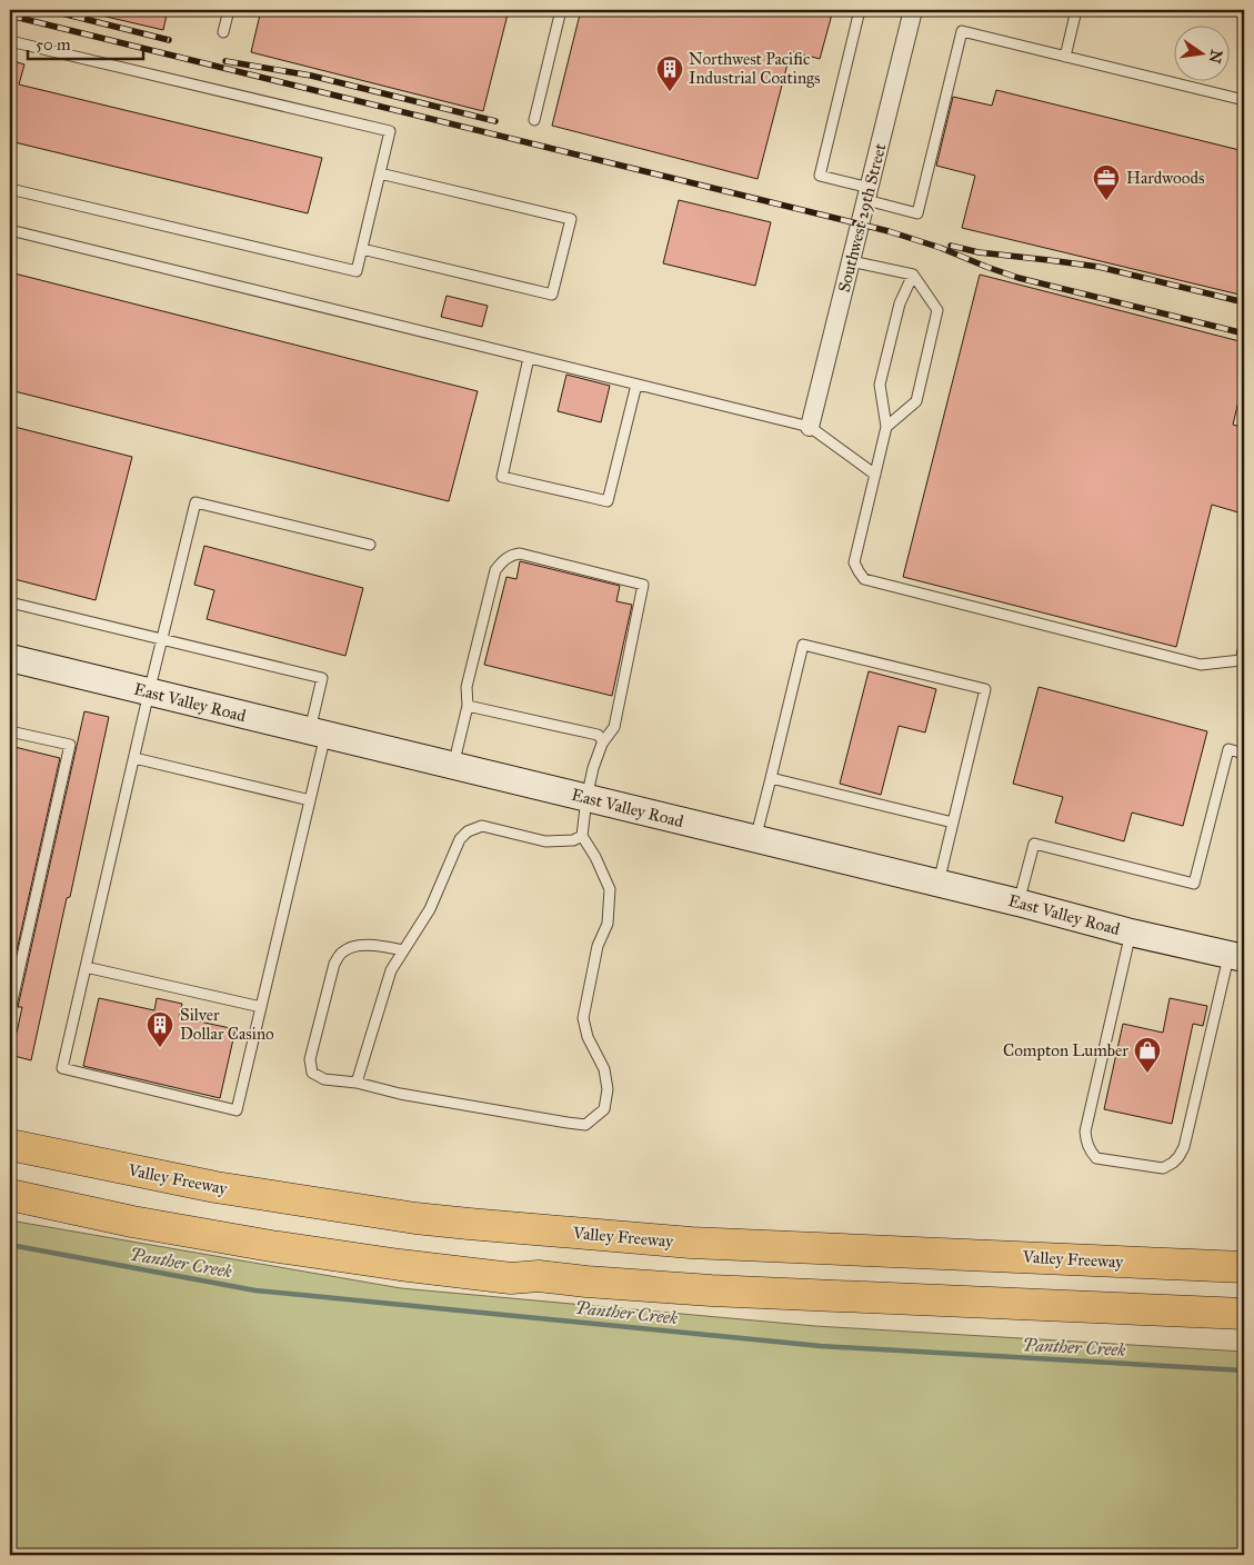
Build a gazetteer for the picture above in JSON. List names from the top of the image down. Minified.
{"streets":{"highway":["Valley Freeway"],"street":["Southwest 29th Street","East Valley Road"]},"water":["Panther Creek"],"places":{"building":["Northwest Pacific Industrial Coatings","Silver Dollar Casino"],"office":["Hardwoods"],"shop":["Compton Lumber"]},"scale_bar":"50 m","north":"right"}
